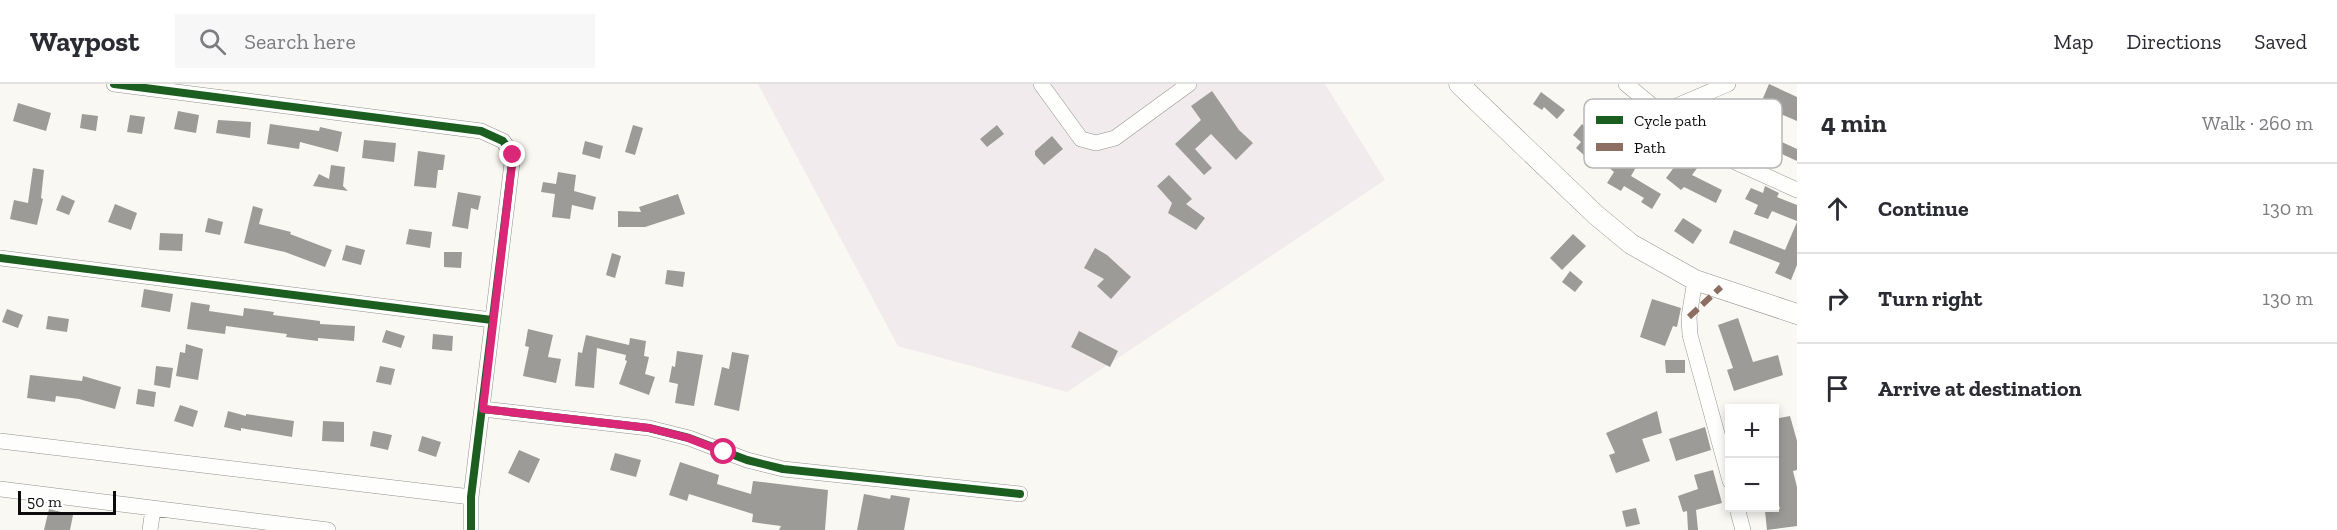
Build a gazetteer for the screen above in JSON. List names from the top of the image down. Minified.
{"legend":["Cycle path","Path"],"scale_bar":"50 m","page":{"header":"Waypost","search":"Search here","nav":["Map","Directions","Saved"],"heading":["4 min","Walk · 260 m"],"list":[["Continue","130 m"],["Turn right","130 m"],"Arrive at destination"],"map_buttons":["+","−"],"scale":"50 m"}}
